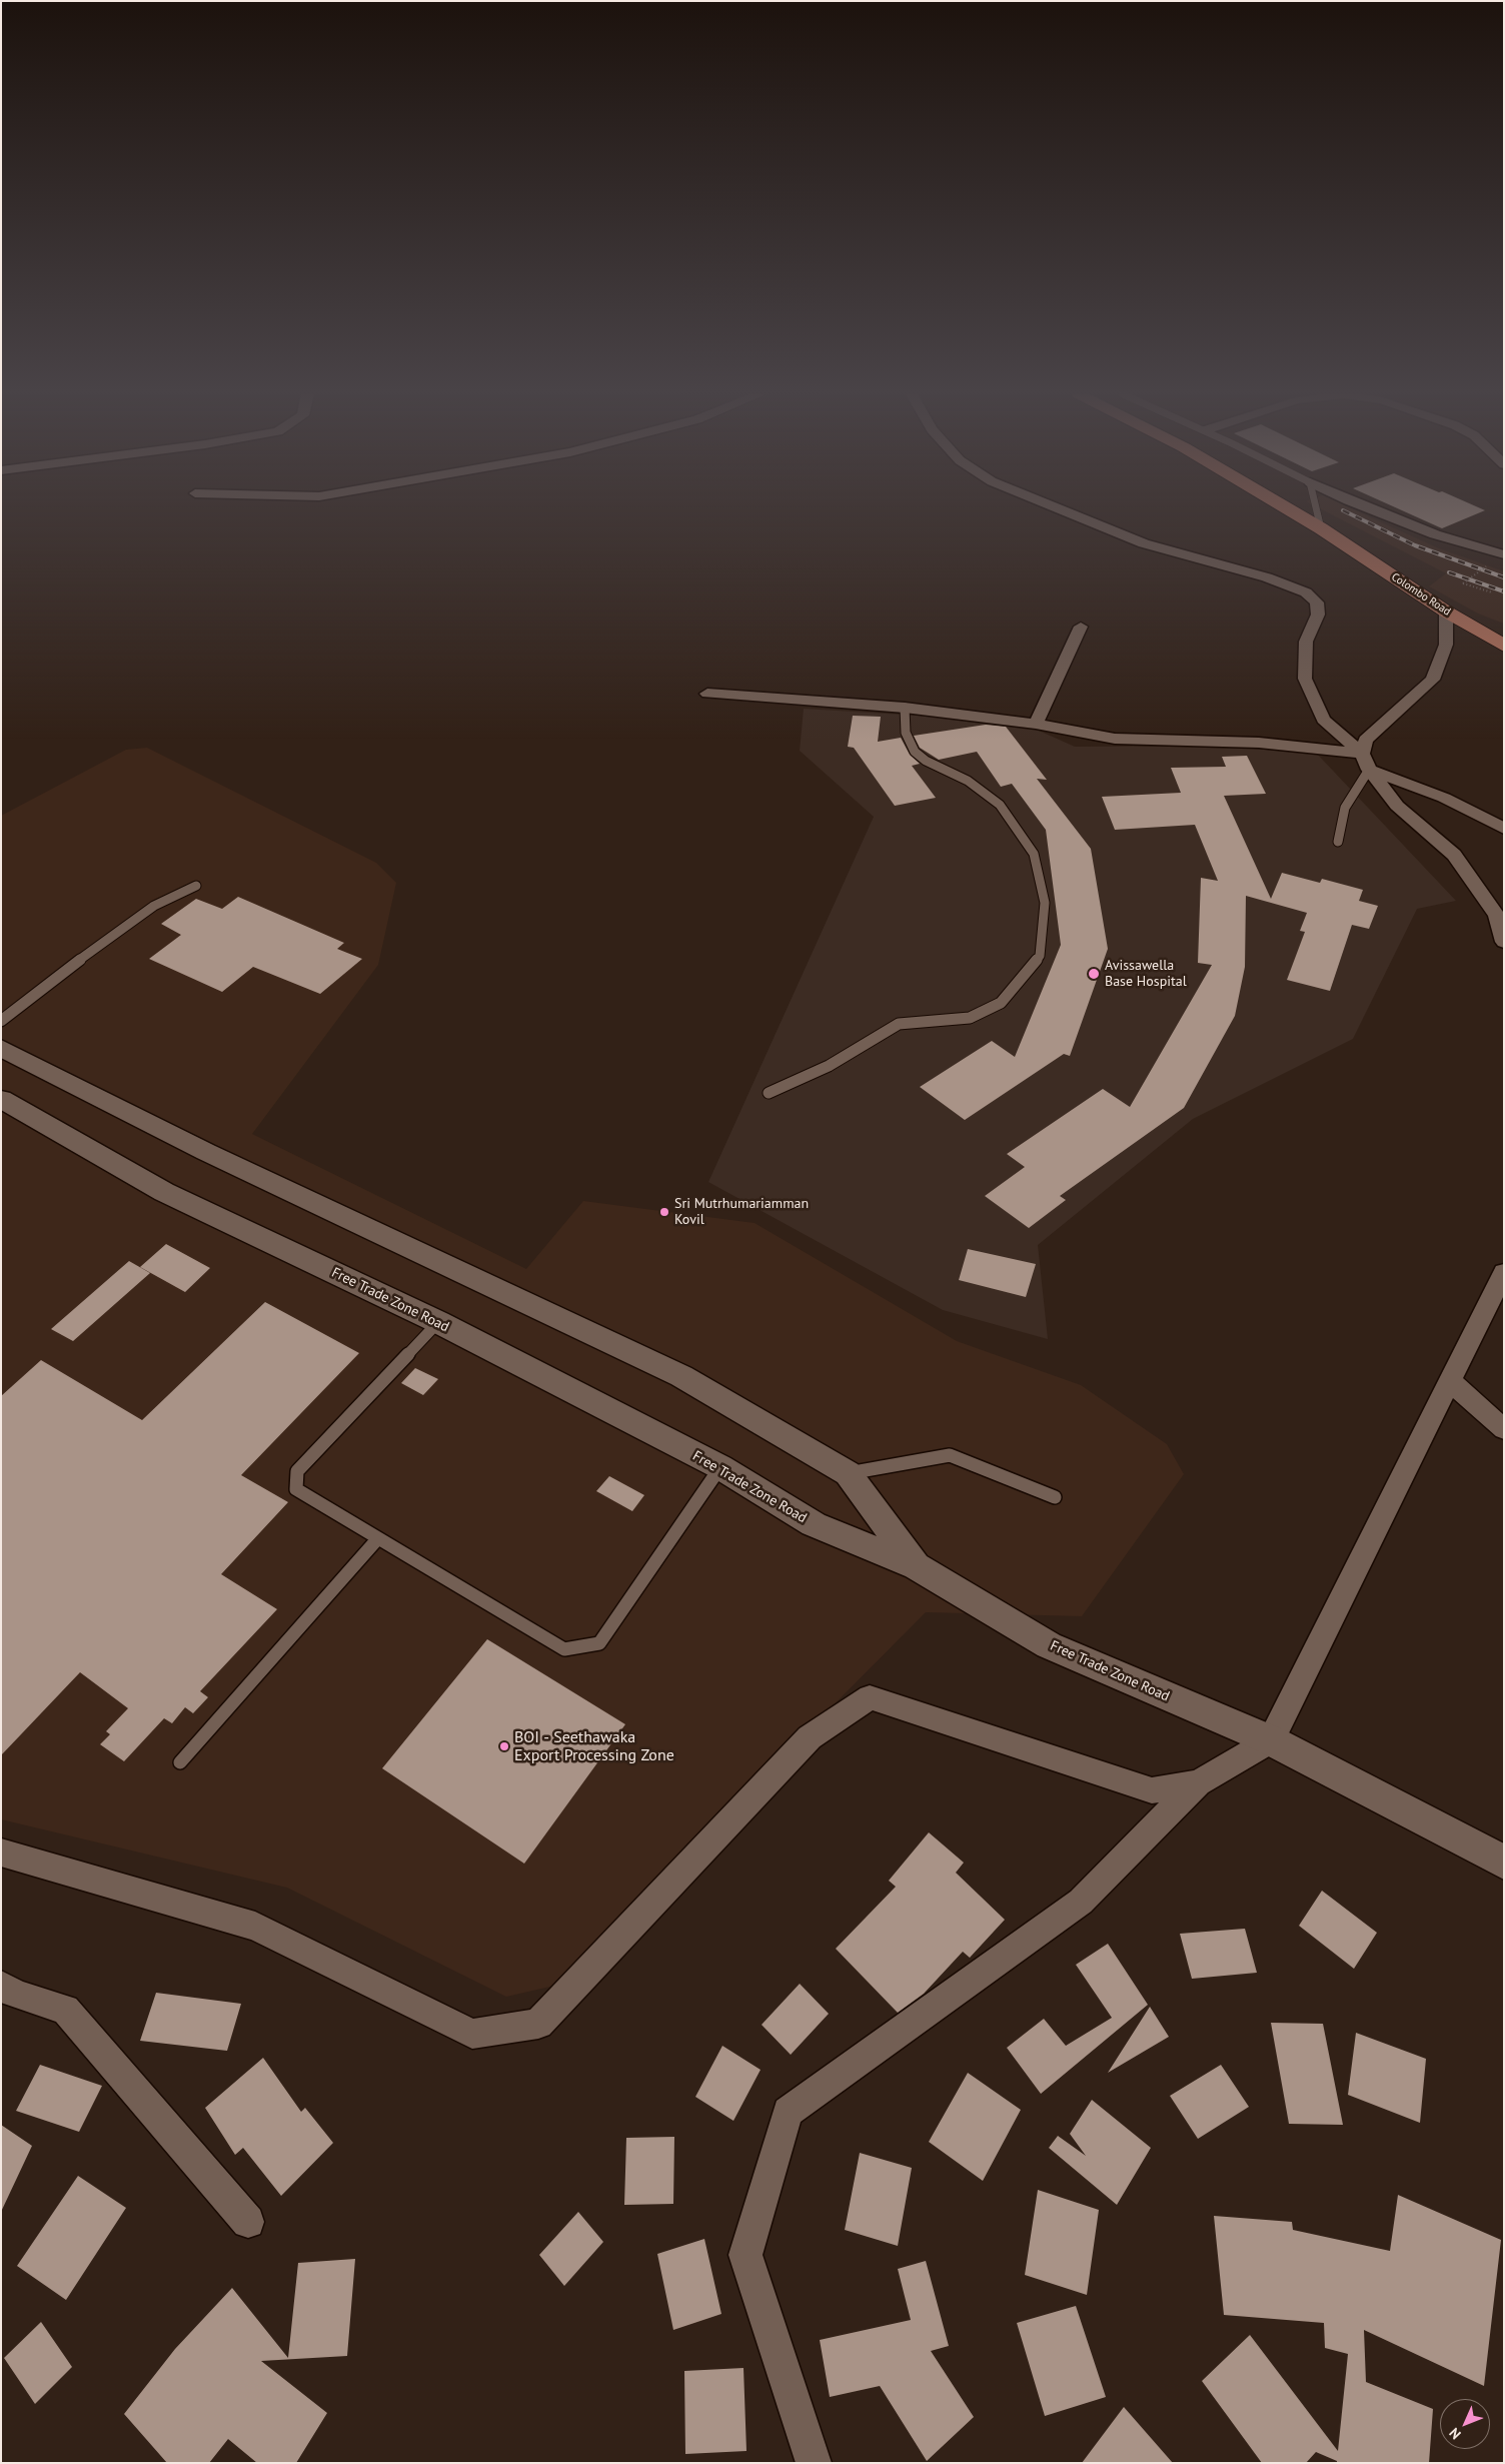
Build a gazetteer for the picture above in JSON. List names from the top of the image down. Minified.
{"streets":{"highway":["Colombo Road"],"street":["Free Trade Zone Road"]},"places":["Avissawella Base Hospital","Sri Mutrhumariamman Kovil","BOI - Seethawaka Export Processing Zone"],"north":"bottom left"}
